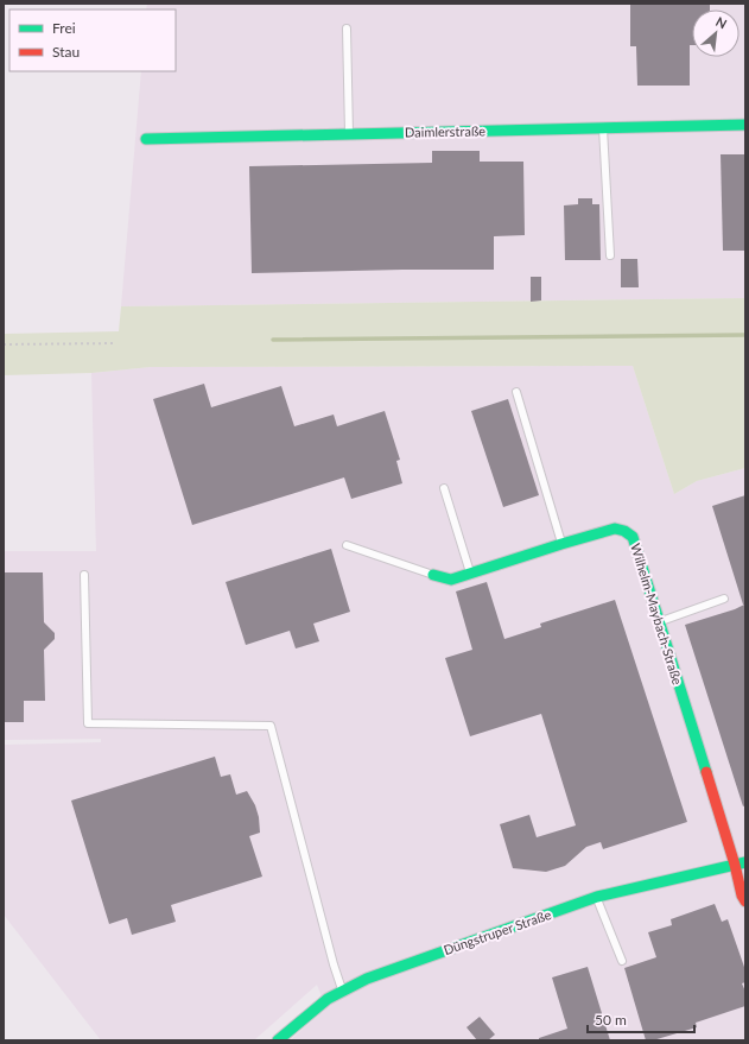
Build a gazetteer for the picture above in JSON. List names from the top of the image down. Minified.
{"streets":{"street":["Daimlerstraße","Wilhelm-Maybach-Straße","Düngstruper Straße"]},"crossings":[["Wilhelm-Maybach-Straße","Düngstruper Straße"]],"legend":["Frei","Stau"],"scale_bar":"50 m","north":"top right"}
